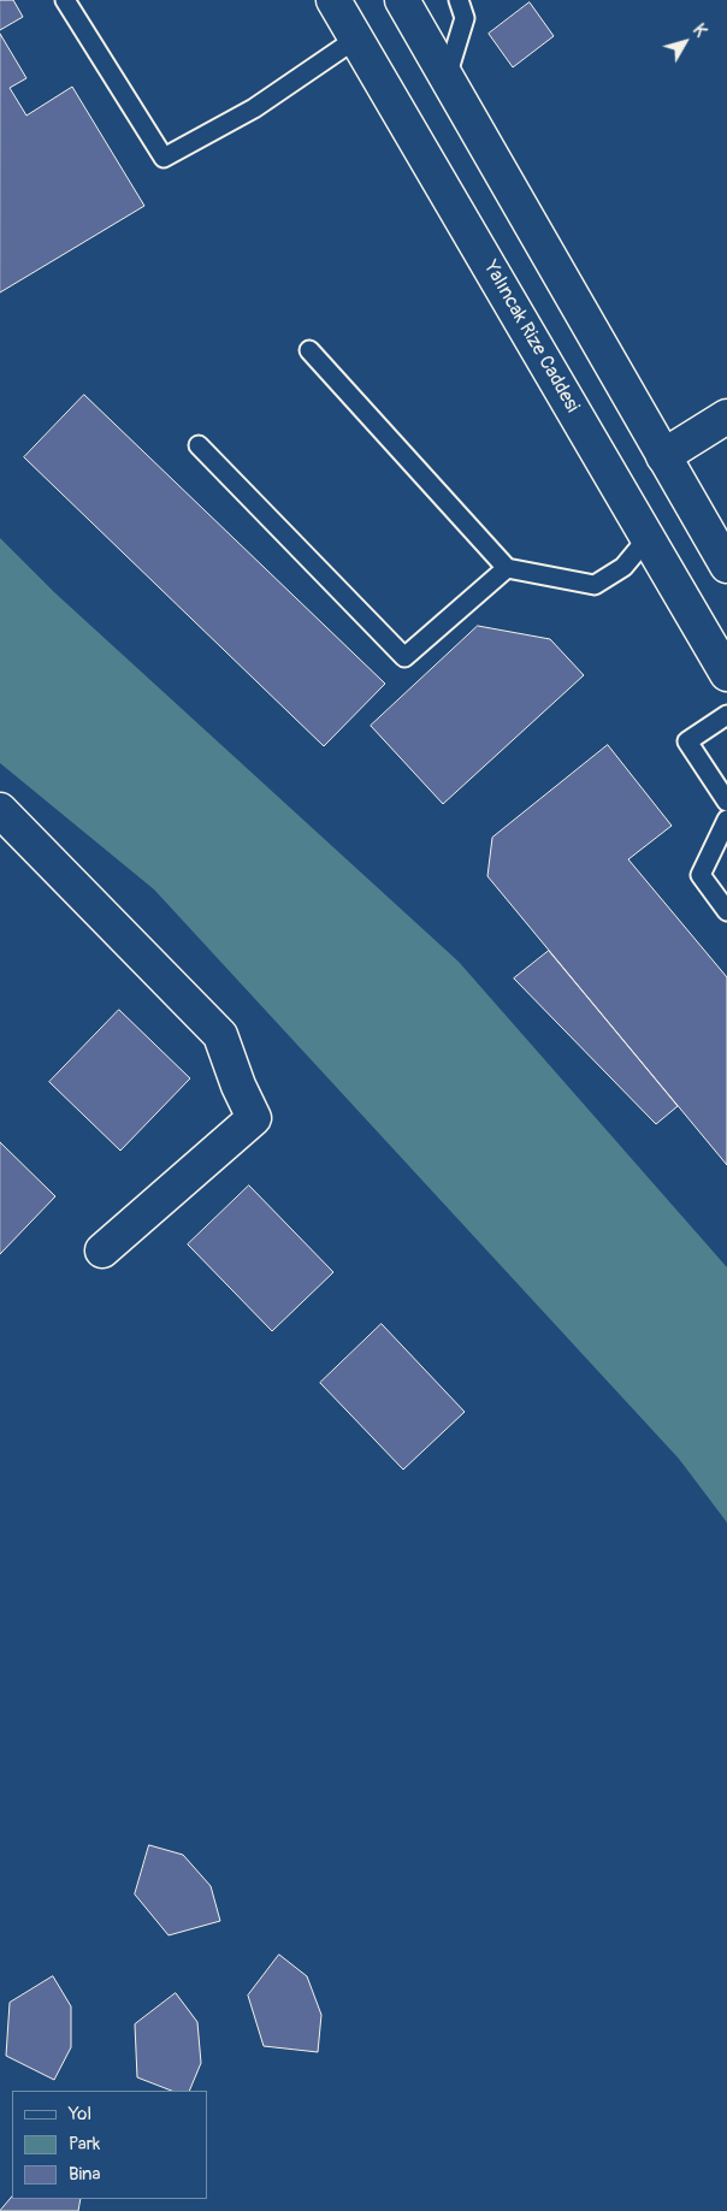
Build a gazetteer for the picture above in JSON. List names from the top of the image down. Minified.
{"streets":{"main road":["Yalıncak Rize Caddesi"]},"legend":["Yol","Park","Bina"],"north":"top right"}
